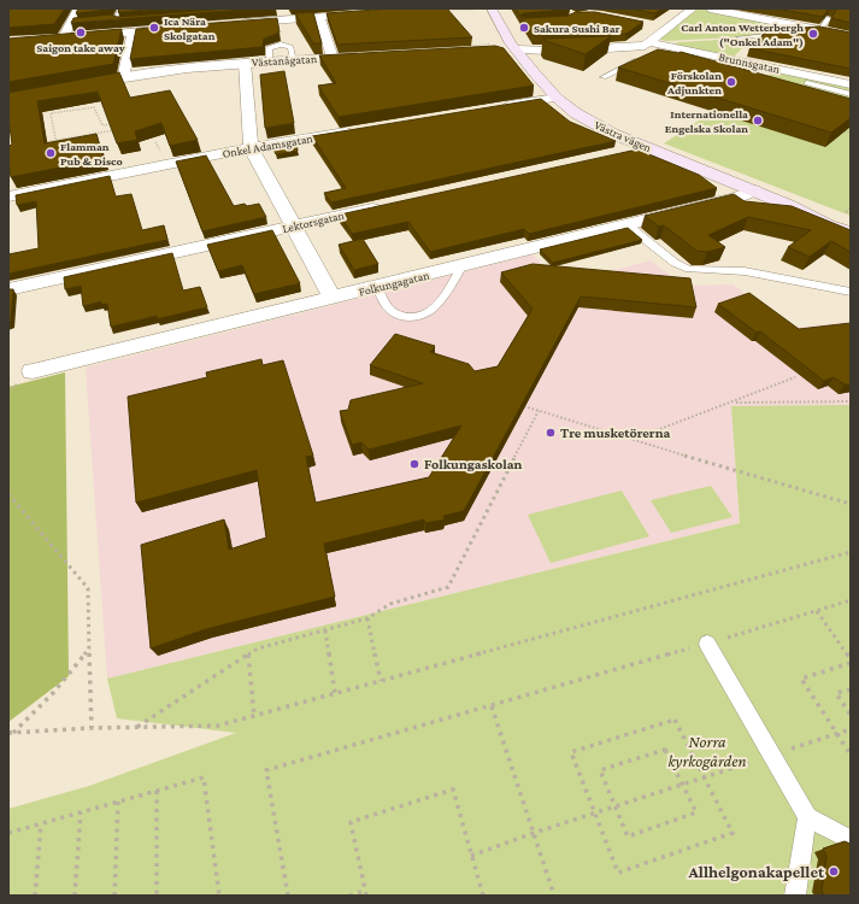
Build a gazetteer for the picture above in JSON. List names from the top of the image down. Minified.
{"streets":{"main road":["Västra vägen"],"street":["Västanågatan","Brunnsgatan","Onkel Adamsgatan","Lektorsgatan","Folkungagatan"]},"crossings":[["Västra vägen","Folkungagatan"]],"parks":["Norra kyrkogården"],"places":["Ica Nära Skolgatan","Sakura Sushi Bar","Saigon take away","Carl Anton Wetterbergh (\"Onkel Adam\")","Förskolan Adjunkten","Internationella Engelska Skolan","Flamman Pub & Disco","Tre musketörerna","Folkungaskolan","Allhelgonakapellet"]}
